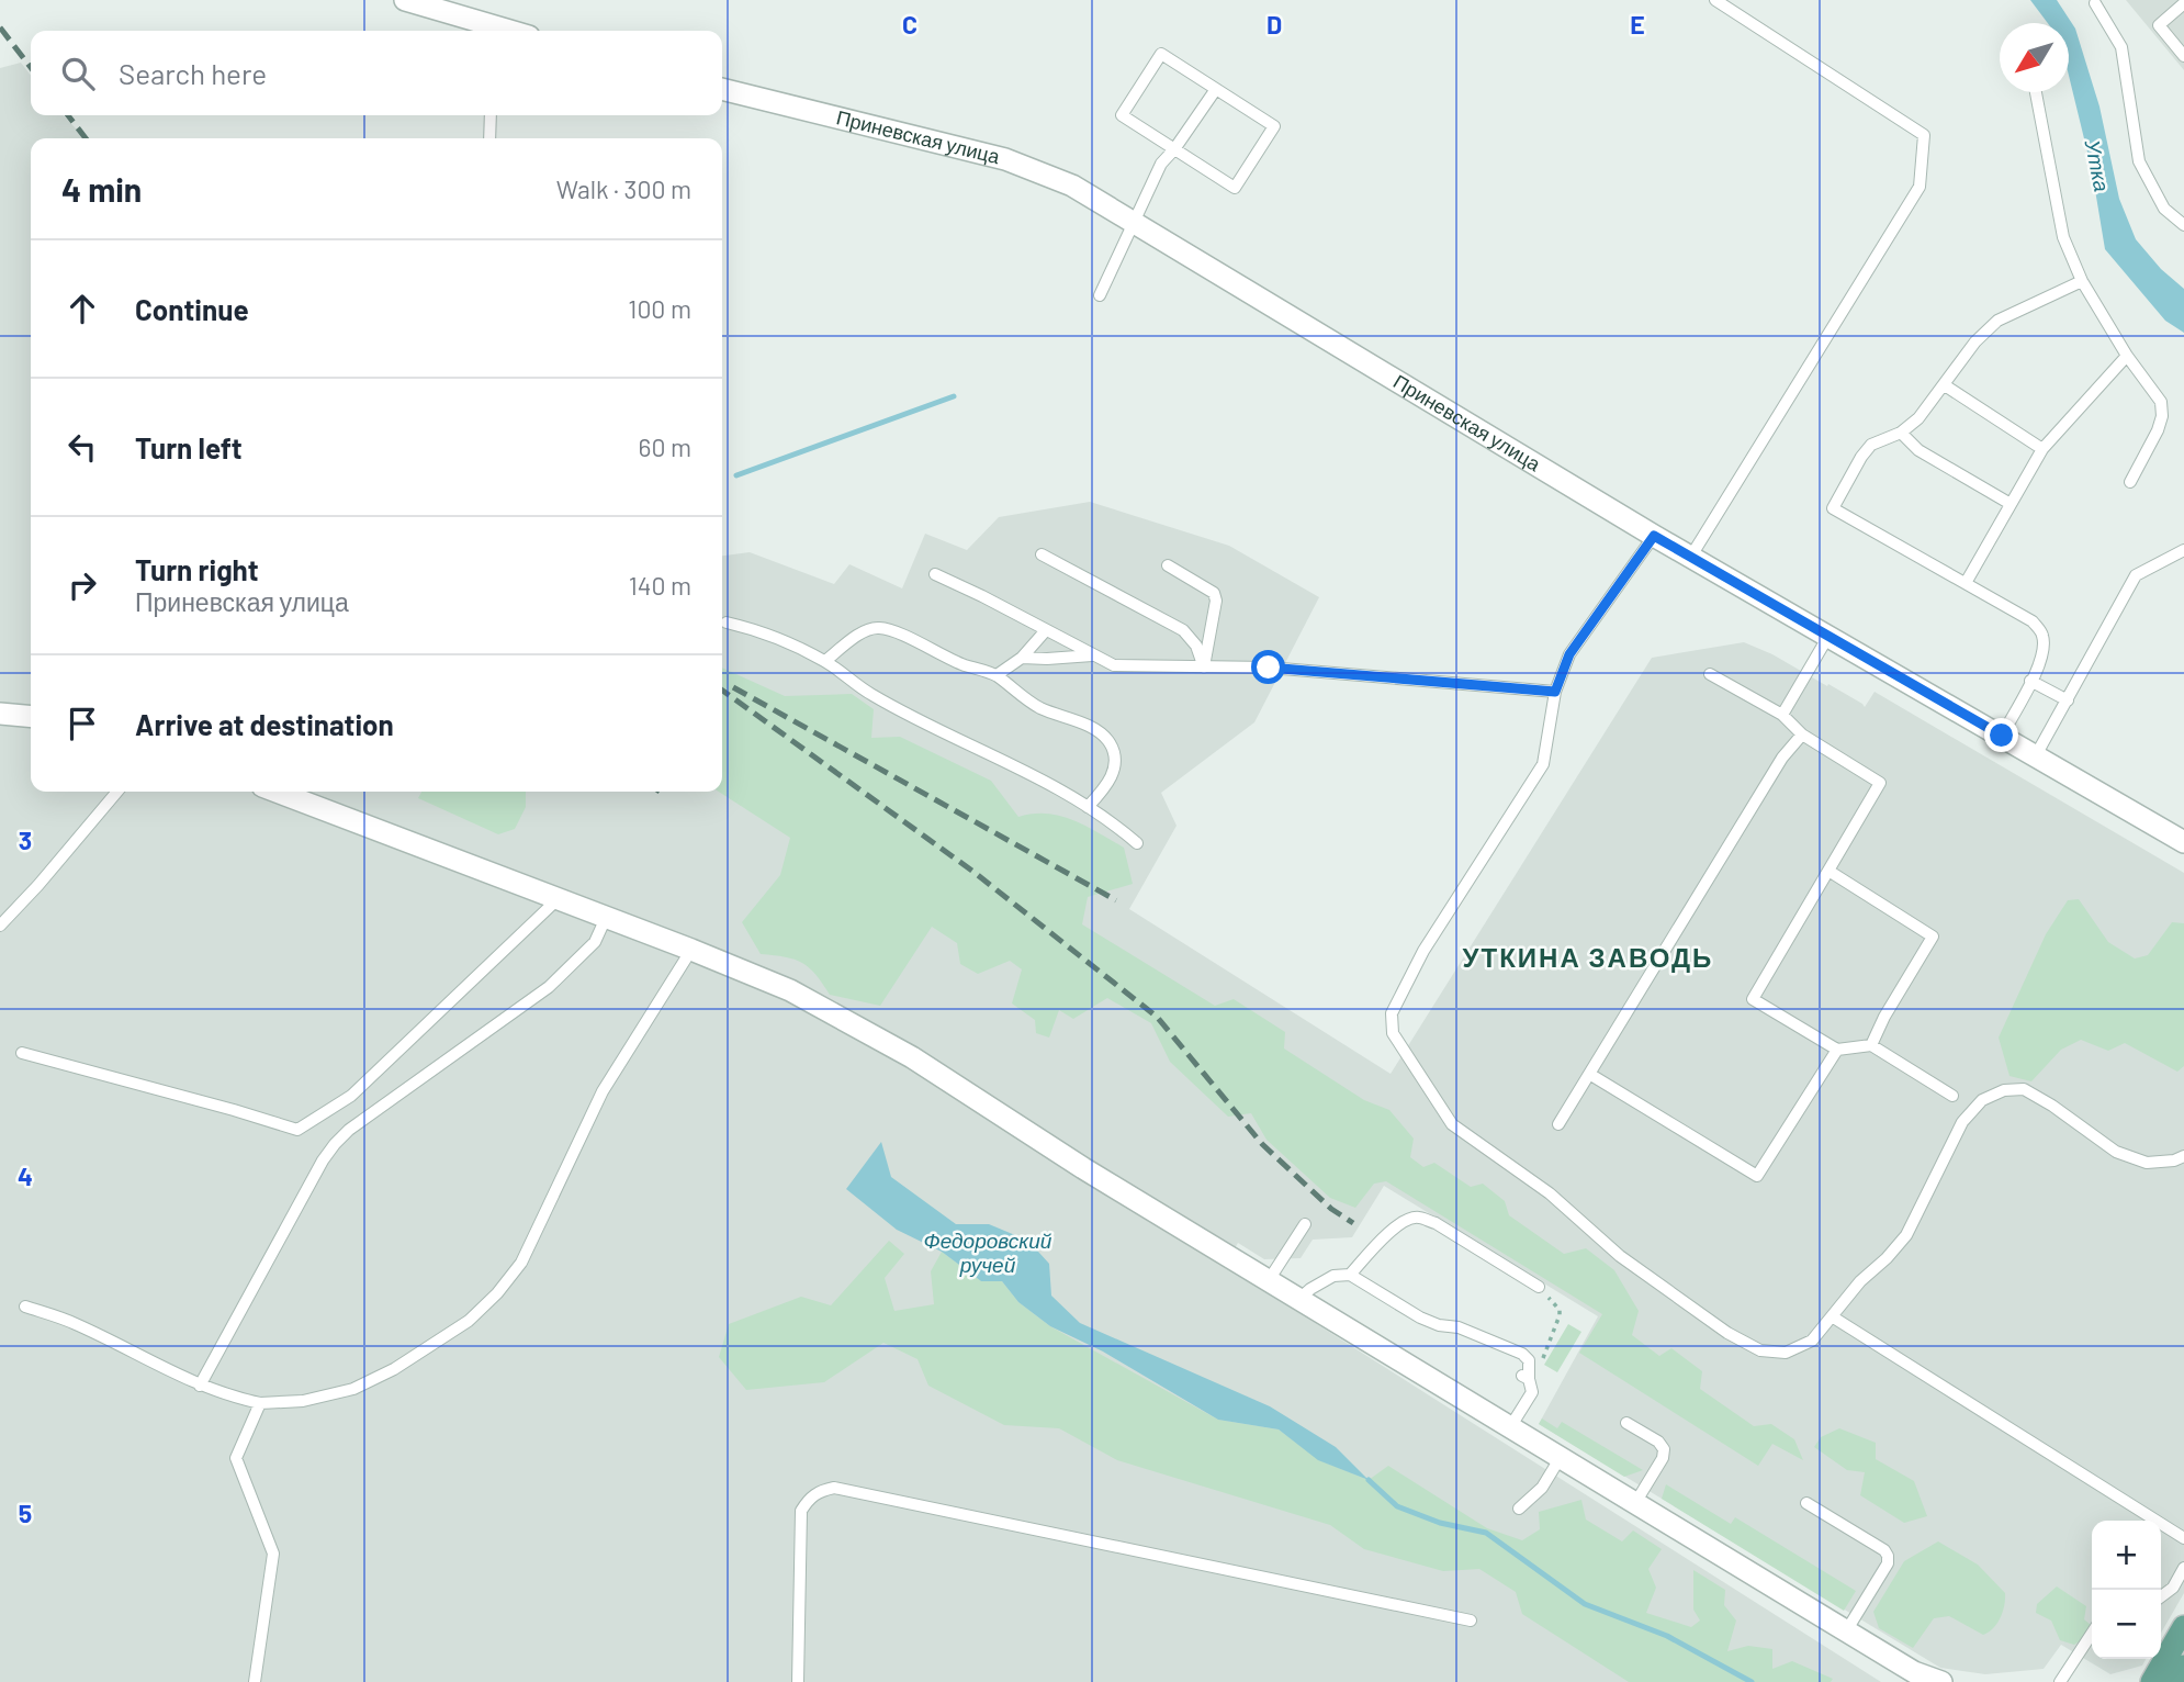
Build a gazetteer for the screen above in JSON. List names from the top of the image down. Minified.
{"streets":{"street":["Приневская улица"]},"districts":["УТКИНА ЗАВОДЬ"],"water":["Утка","Федоровский ручей"],"north":"bottom left","page":{"search":"Search here","heading":["4 min","Walk · 300 m"],"list":[["Continue","100 m"],["Turn left","60 m"],["Turn right","Приневская улица","140 m"],"Arrive at destination"],"map_buttons":["+","−"]},"grid":{"columns":["C","D","E"],"rows":["3","4","5"]}}
